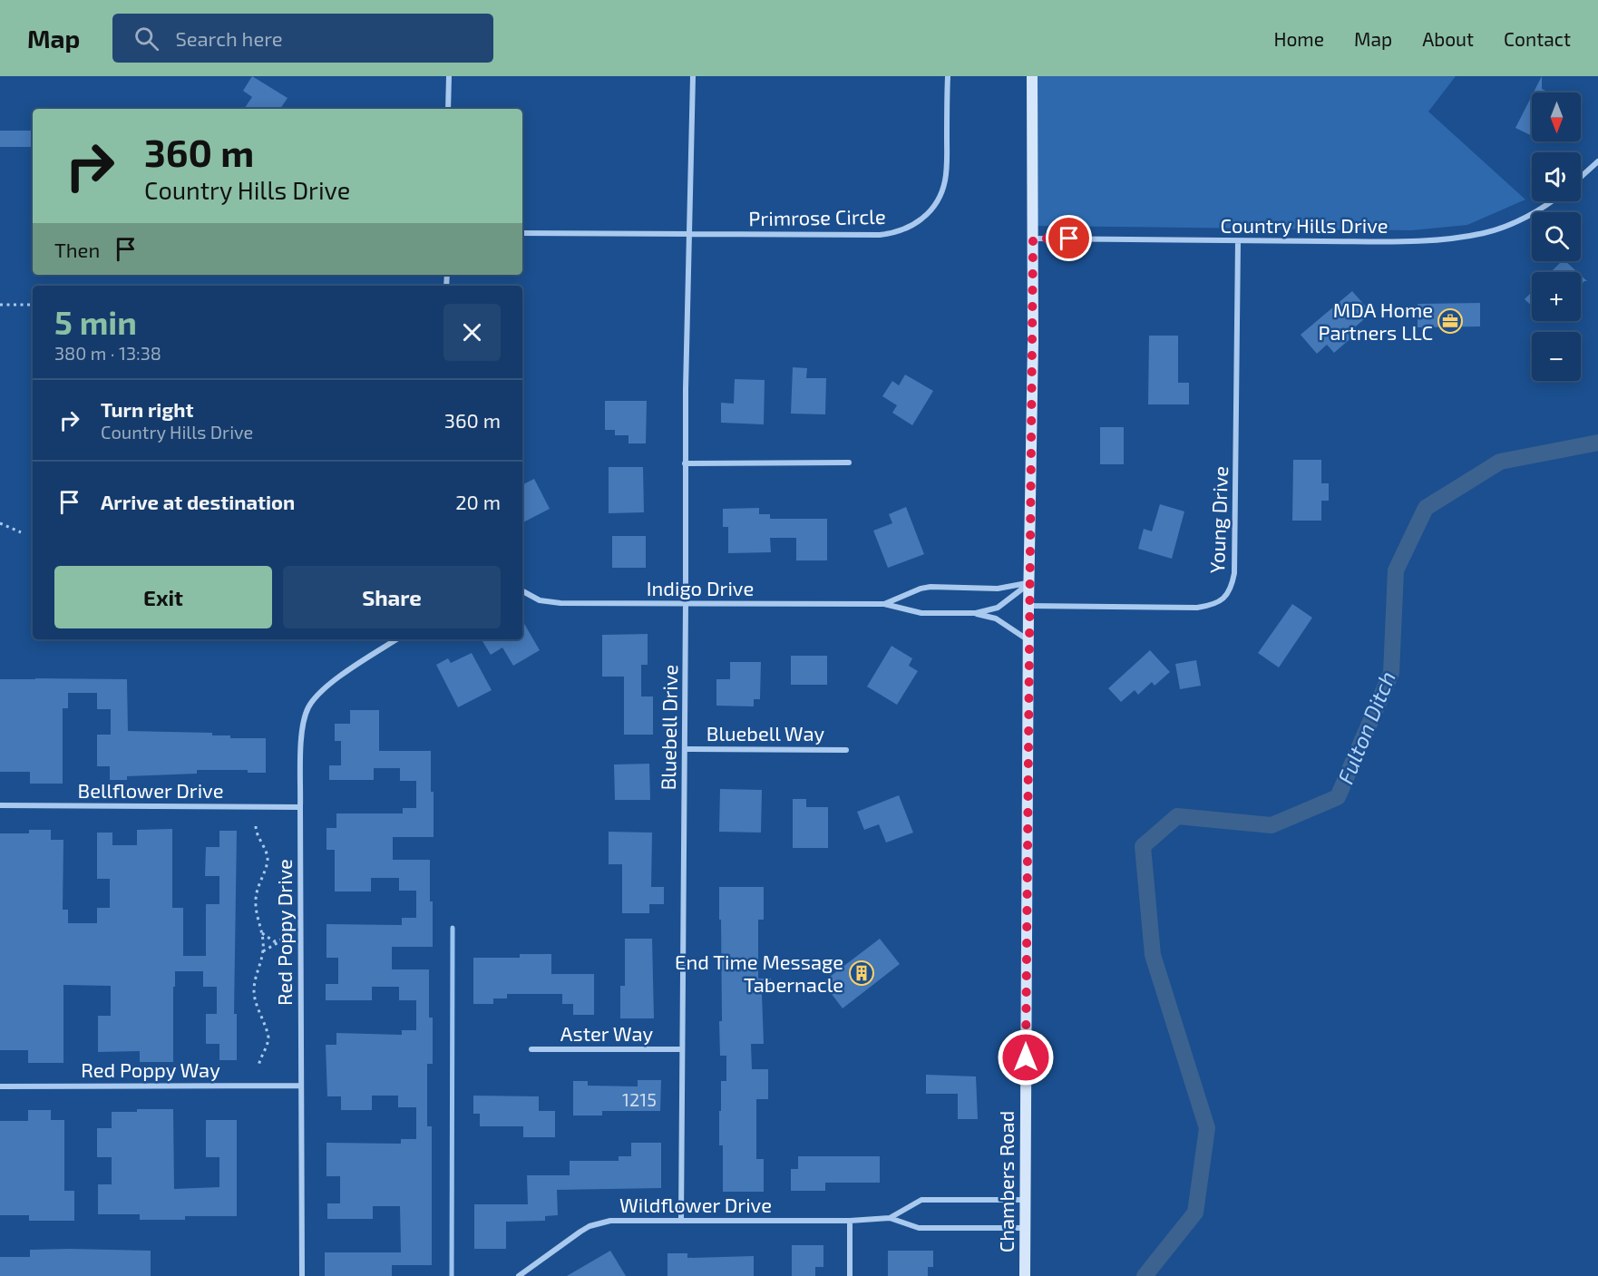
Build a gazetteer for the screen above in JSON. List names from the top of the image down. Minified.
{"streets":{"street":["Primrose Circle","Country Hills Drive","Young Drive","Indigo Drive","Bluebell Drive","Bluebell Way","Bellflower Drive","Red Poppy Drive","Aster Way","Red Poppy Way","Chambers Road","Wildflower Drive"]},"crossings":[["Primrose Circle","Bluebell Drive"],["Country Hills Drive","Young Drive"],["Country Hills Drive","Chambers Road"],["Young Drive","Chambers Road"],["Indigo Drive","Bluebell Drive"],["Indigo Drive","Chambers Road"],["Bluebell Drive","Bluebell Way"],["Bluebell Drive","Aster Way"],["Bluebell Drive","Wildflower Drive"],["Bellflower Drive","Red Poppy Drive"],["Red Poppy Drive","Red Poppy Way"],["Chambers Road","Wildflower Drive"]],"water":["Fulton Ditch"],"places":{"office":["MDA Home Partners LLC"],"building":["End Time Message Tabernacle"]},"house_numbers":["1215"],"north":"bottom","page":{"header":"Map","search":"Search here","nav":["Home","Map","About","Contact"],"map_buttons":["+","−"],"turn":["360 m","Country Hills Drive"],"then":"Then","heading":["5 min","380 m · 13:38"],"list":[{"name":"Turn right","note":"Country Hills Drive","value":"360 m"},{"name":"Arrive at destination","value":"20 m"}],"buttons":["Exit","Share"]}}
